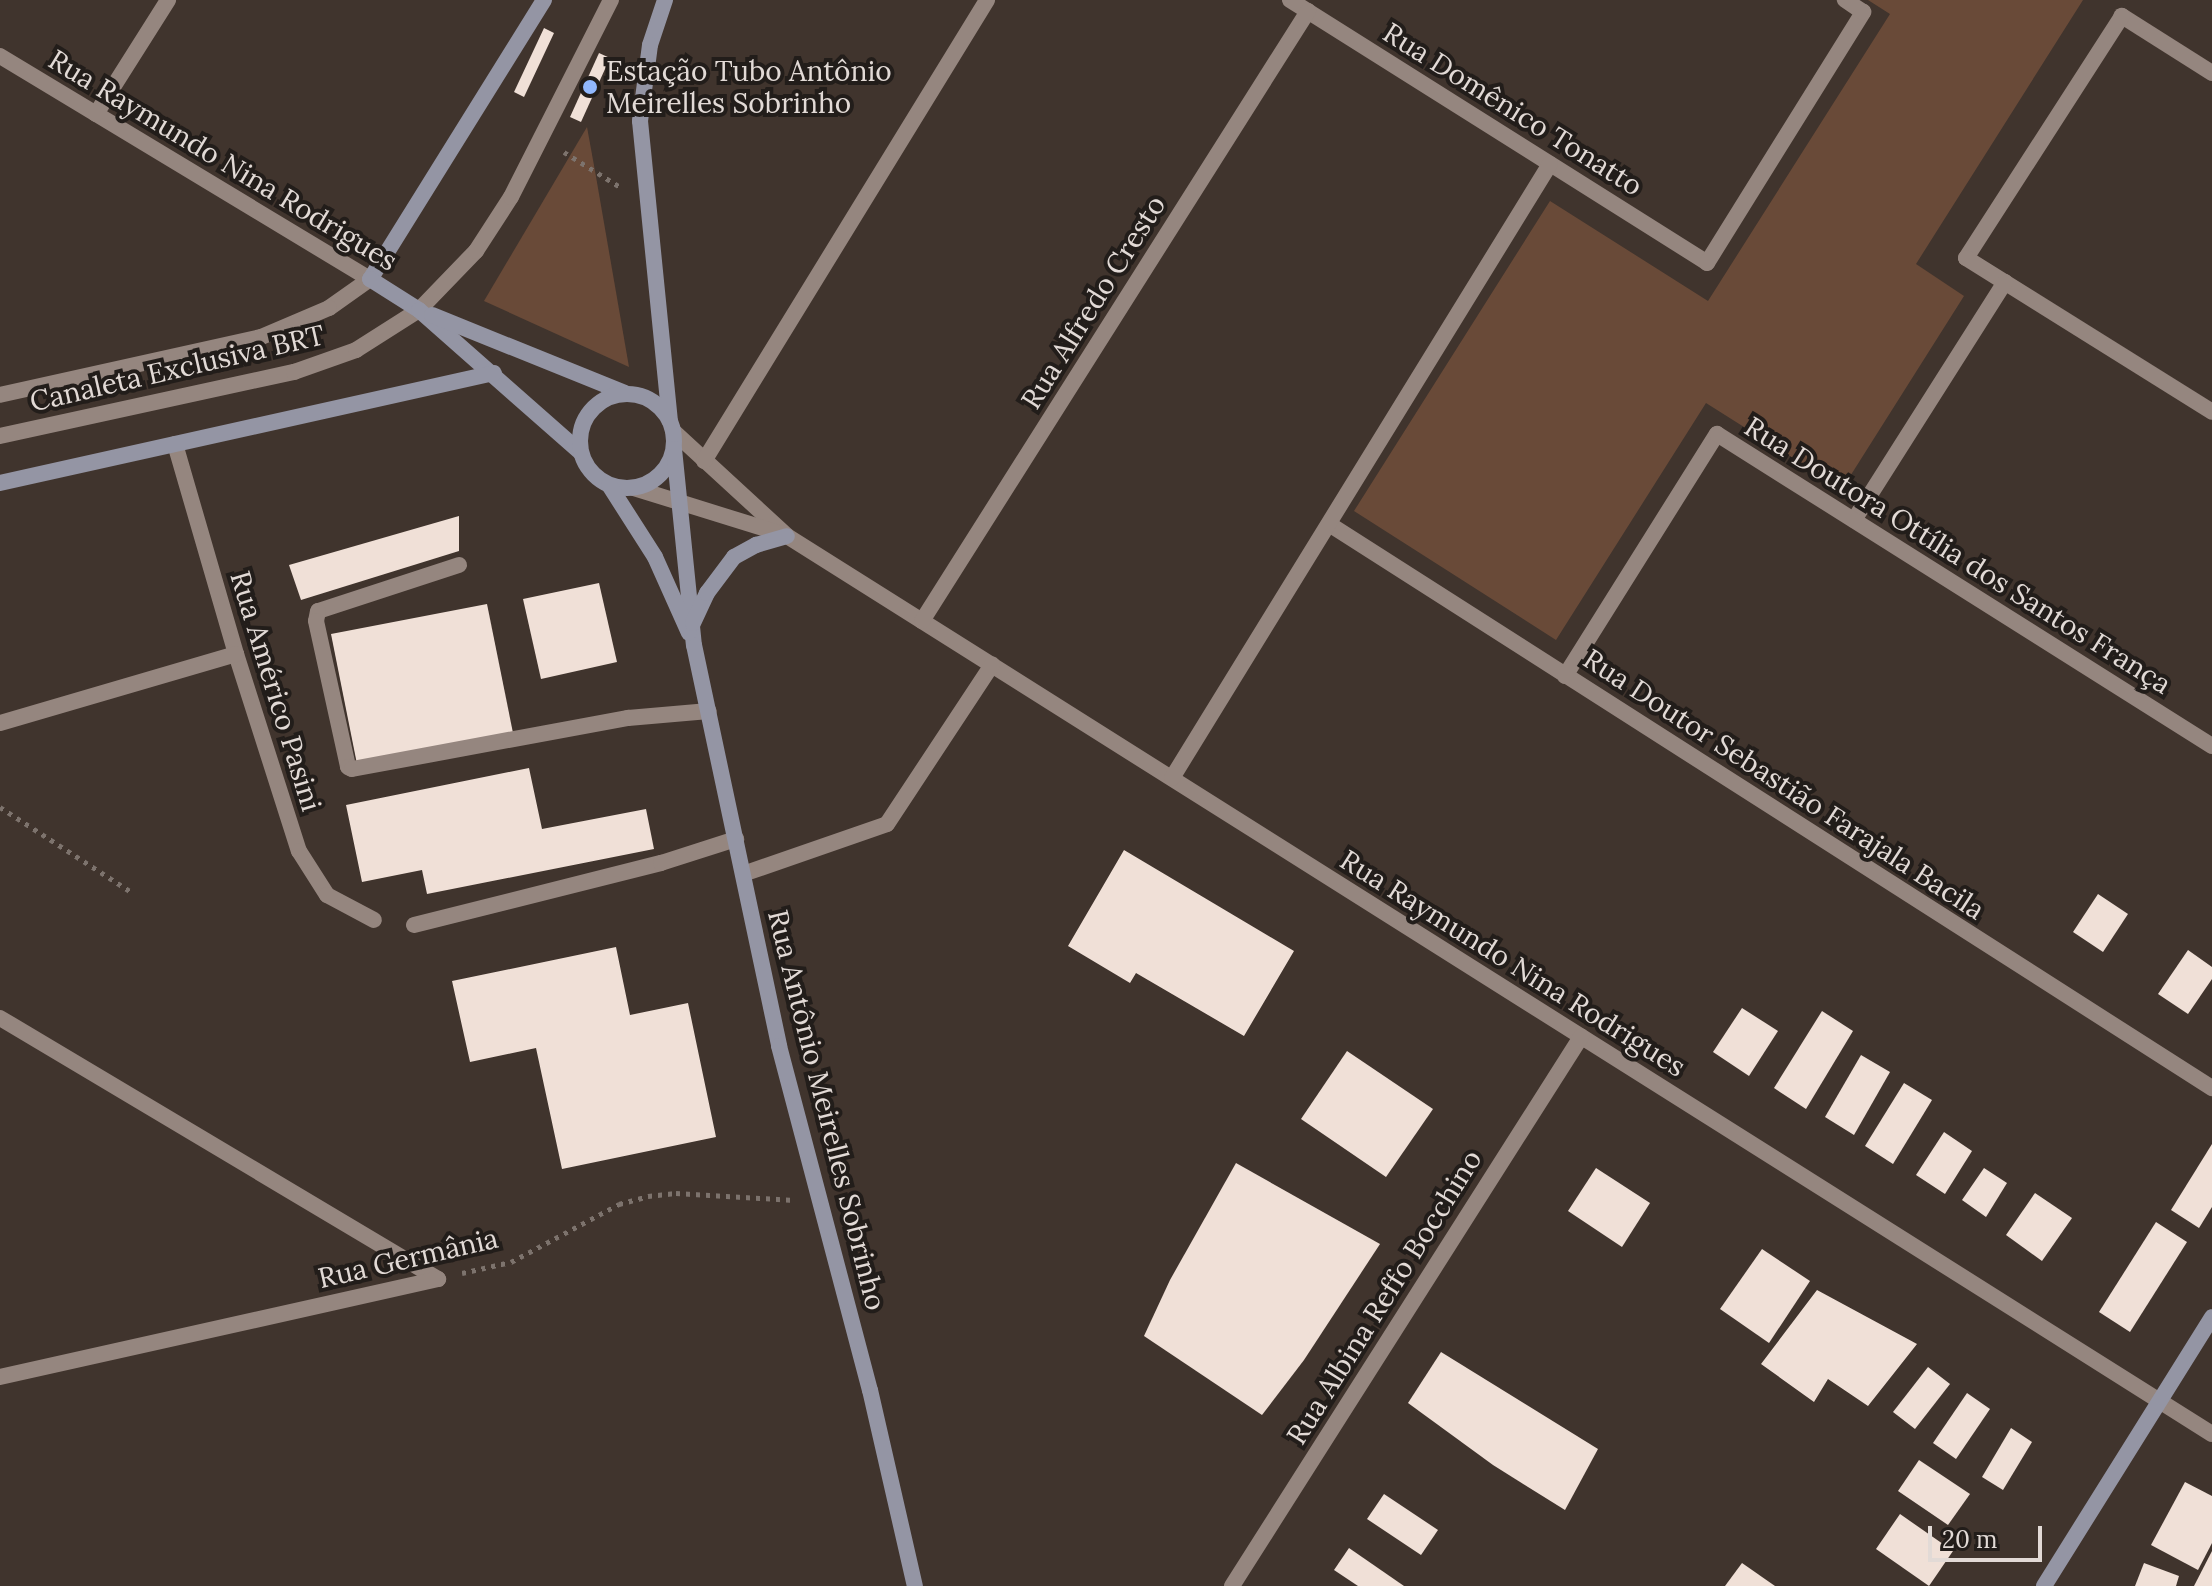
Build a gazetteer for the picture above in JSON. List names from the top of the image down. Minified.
{"streets":{"street":["Rua Domênico Tonatto","Rua Raymundo Nina Rodrigues","Rua Alfredo Cresto","Canaleta Exclusiva BRT","Rua Doutora Ottília dos Santos França","Rua Américo Pasini","Rua Doutor Sebastião Farajala Bacila","Rua Antônio Meirelles Sobrinho","Rua Germânia","Rua Albina Reffo Bocchino"]},"crossings":[["Rua Domênico Tonatto","Rua Alfredo Cresto"],["Rua Raymundo Nina Rodrigues","Rua Alfredo Cresto"],["Rua Raymundo Nina Rodrigues","Canaleta Exclusiva BRT"],["Rua Raymundo Nina Rodrigues","Rua Antônio Meirelles Sobrinho"],["Rua Raymundo Nina Rodrigues","Rua Albina Reffo Bocchino"],["Rua Doutora Ottília dos Santos França","Rua Doutor Sebastião Farajala Bacila"],["Rua Antônio Meirelles Sobrinho","Rua Germânia"]],"places":["Estação Tubo Antônio Meirelles Sobrinho"],"scale_bar":"20 m"}
